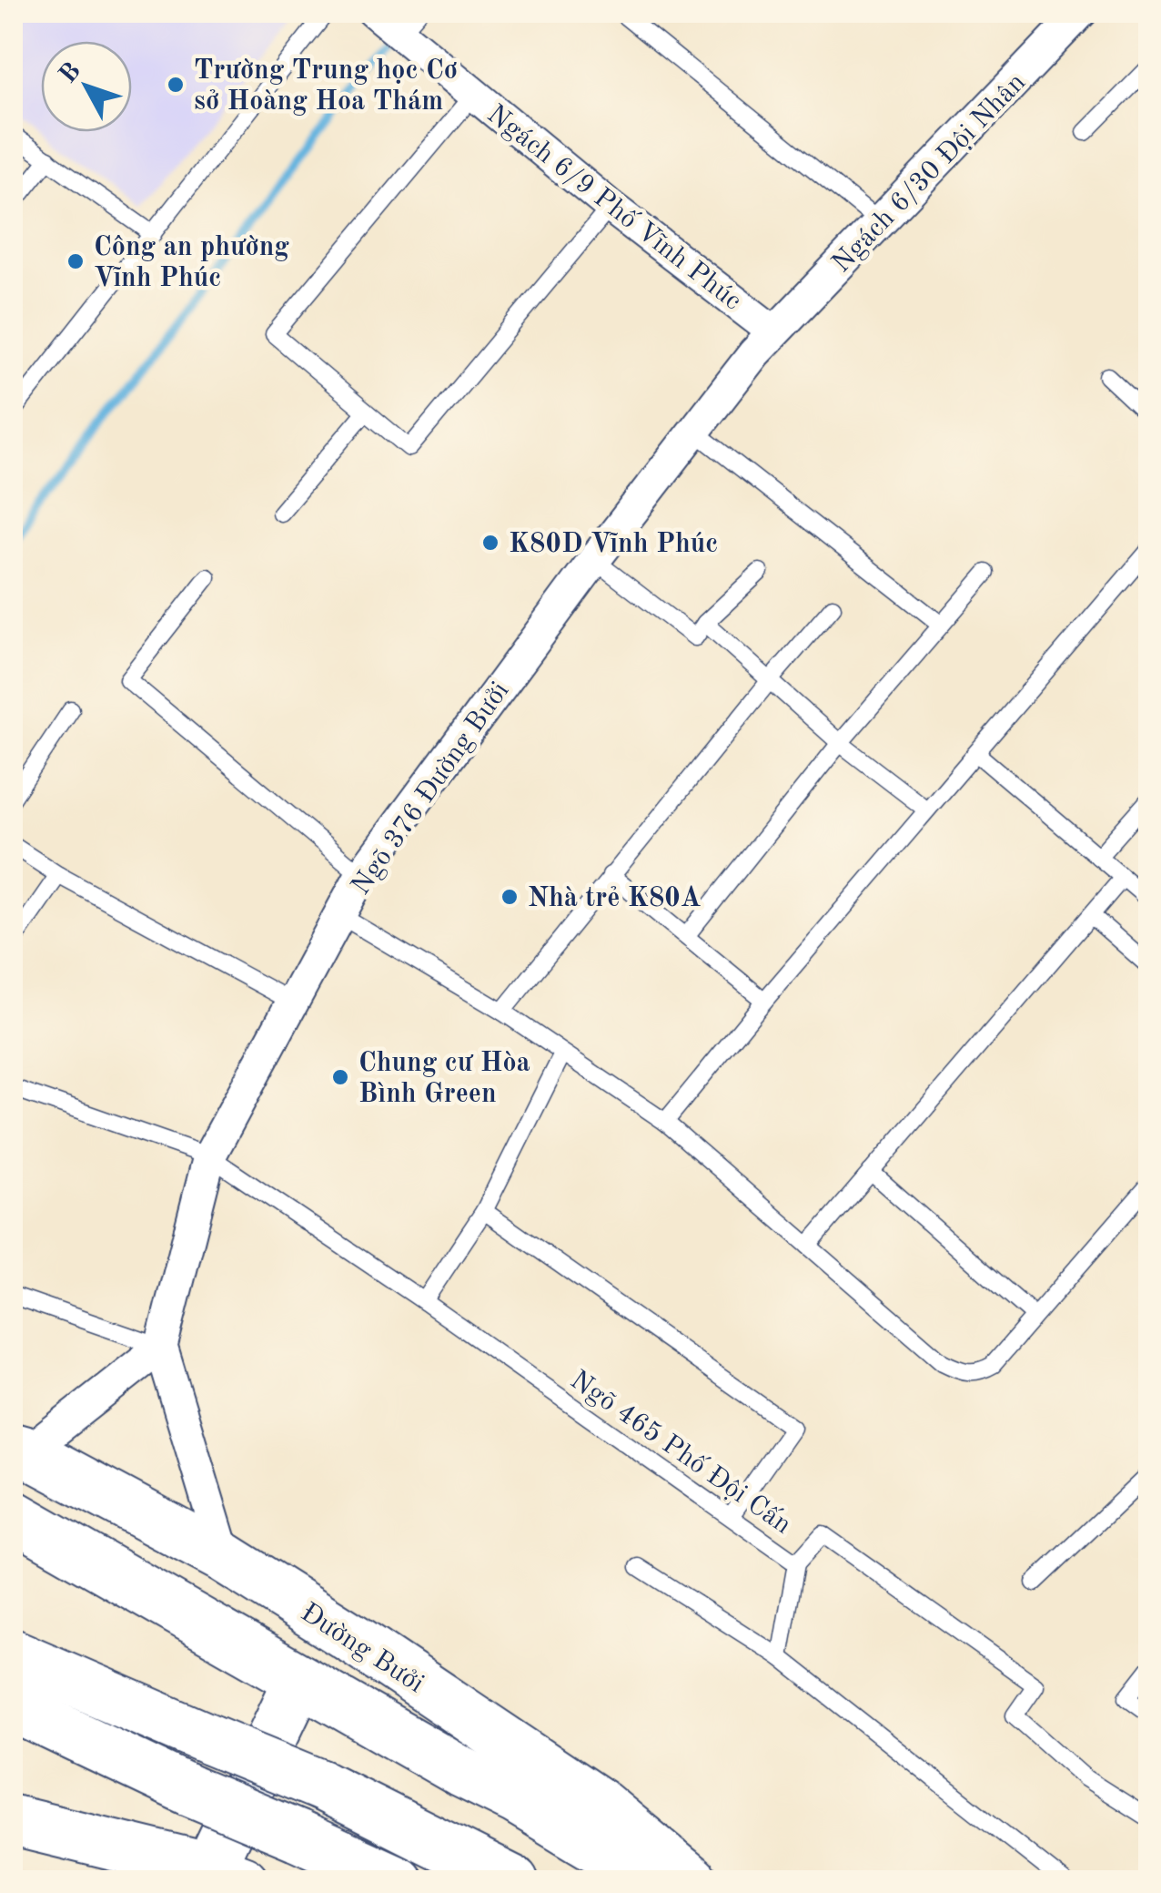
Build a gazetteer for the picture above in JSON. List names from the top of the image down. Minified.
{"streets":{"main road":["Đường Bưởi"],"street":["Ngách 6/30 Đội Nhân","Ngách 6/9 Phố Vĩnh Phúc","Ngõ 376 Đường Bưởi"],"lane":["Ngõ 465 Phố Đội Cấn"]},"crossings":[["Ngách 6/30 Đội Nhân","Ngách 6/9 Phố Vĩnh Phúc"],["Ngách 6/30 Đội Nhân","Ngõ 376 Đường Bưởi"],["Ngách 6/9 Phố Vĩnh Phúc","Ngõ 376 Đường Bưởi"],["Ngõ 376 Đường Bưởi","Ngõ 465 Phố Đội Cấn"]],"places":["Trường Trung học Cơ sở Hoàng Hoa Thám","Công an phường Vĩnh Phúc","K80D Vĩnh Phúc","Nhà trẻ K80A","Chung cư Hòa Bình Green"],"north":"top left"}
